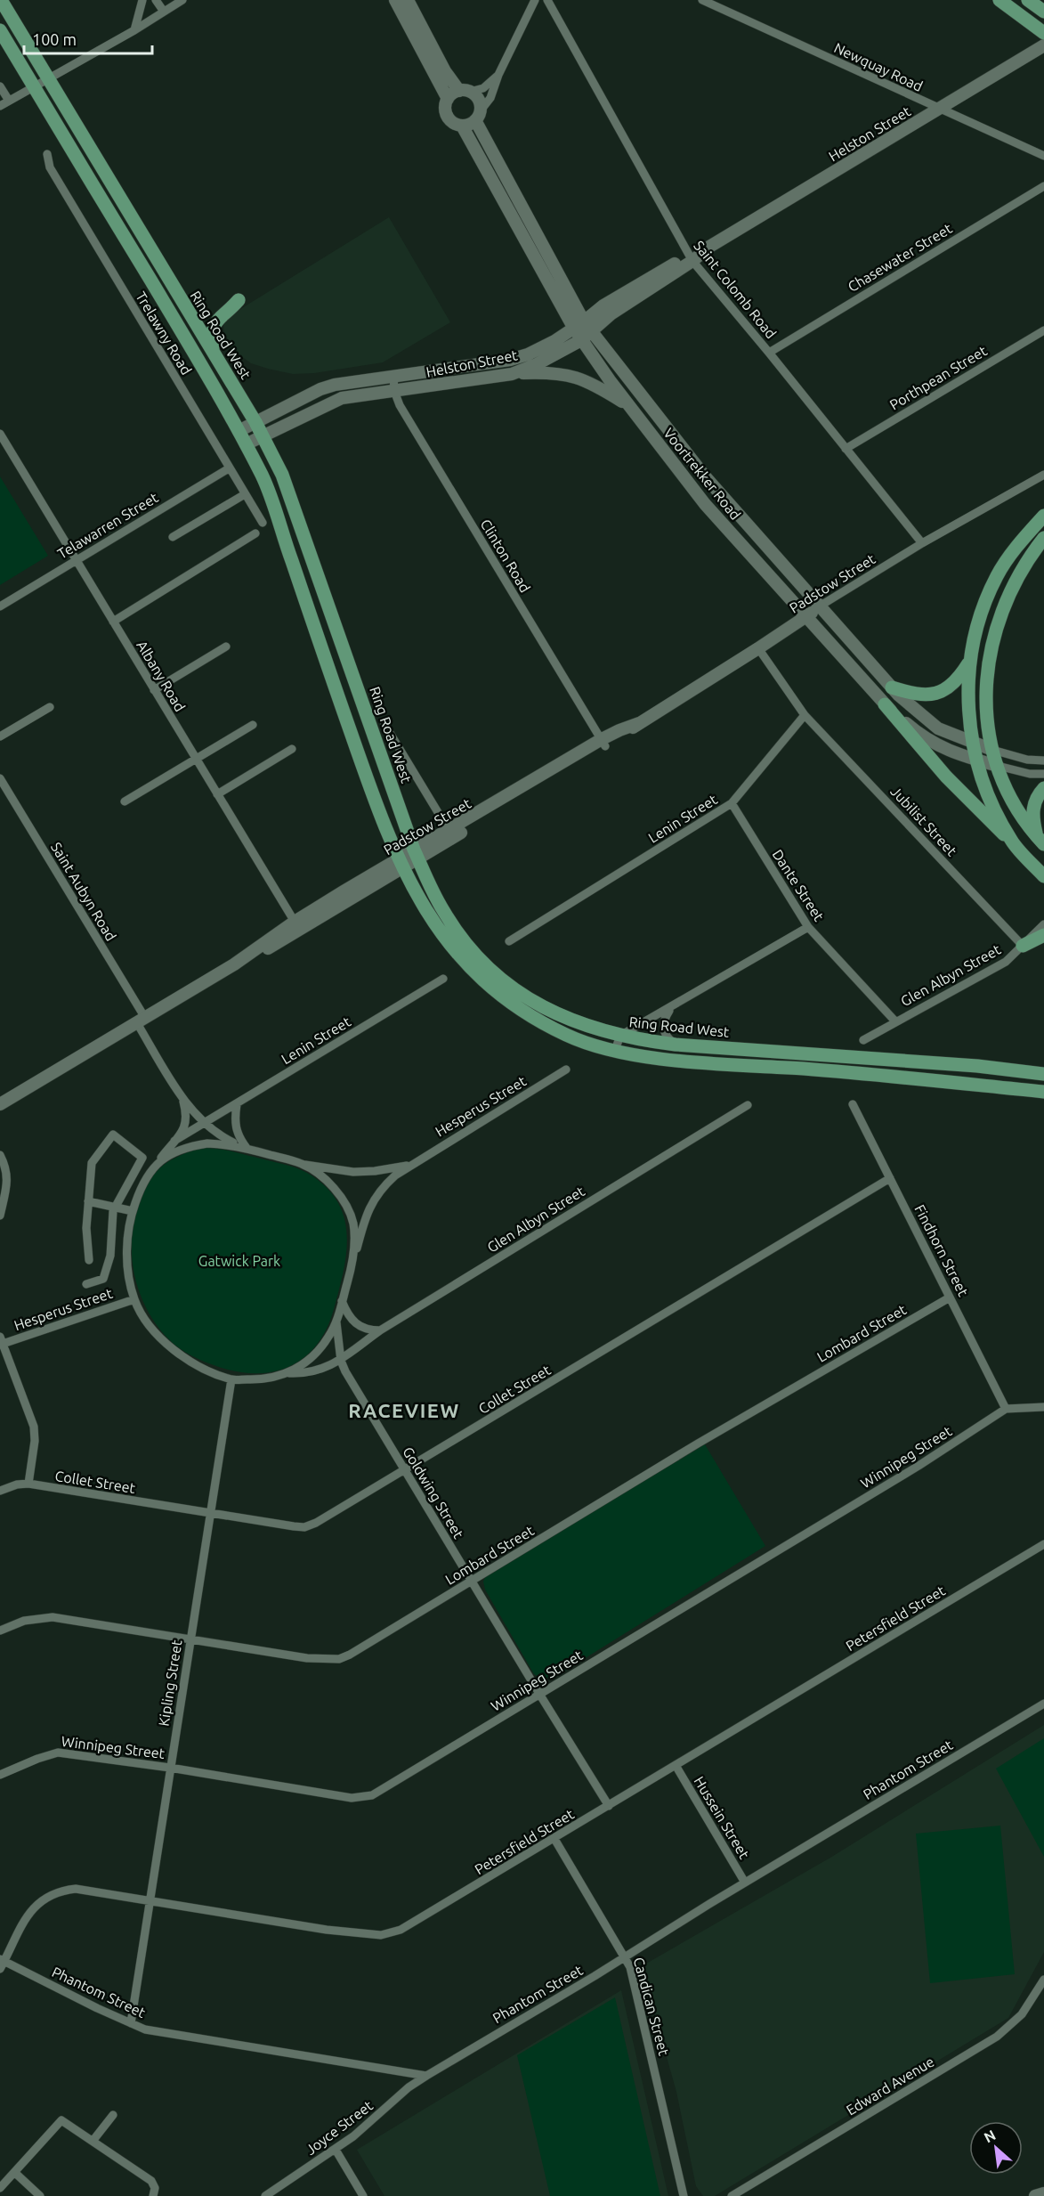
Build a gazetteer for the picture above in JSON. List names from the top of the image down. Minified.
{"streets":{"main road":["Ring Road West"],"street":["Newquay Road","Helston Street","Chasewater Street","Saint Colomb Road","Trelawny Road","Porthpean Street","Voortrekker Road","Telawarren Street","Clinton Road","Padstow Street","Albany Road","Lenin Street","Jubilist Street","Dante Street","Saint Aubyn Road","Glen Albyn Street","Hesperus Street","Findhorn Street","Lombard Street","Collet Street","Winnipeg Street","Goldwing Street","Petersfield Street","Kipling Street","Phantom Street","Hussein Street","Candican Street","Edward Avenue","Joyce Street"]},"crossings":[["Newquay Road","Helston Street"],["Helston Street","Saint Colomb Road"],["Helston Street","Ring Road West"],["Helston Street","Voortrekker Road"],["Helston Street","Clinton Road"],["Chasewater Street","Saint Colomb Road"],["Saint Colomb Road","Porthpean Street"],["Saint Colomb Road","Padstow Street"],["Trelawny Road","Telawarren Street"],["Ring Road West","Padstow Street"],["Voortrekker Road","Padstow Street"],["Telawarren Street","Albany Road"],["Clinton Road","Padstow Street"],["Padstow Street","Albany Road"],["Padstow Street","Saint Aubyn Road"],["Lenin Street","Jubilist Street"],["Lenin Street","Dante Street"],["Lenin Street","Saint Aubyn Road"],["Jubilist Street","Glen Albyn Street"],["Dante Street","Glen Albyn Street"],["Glen Albyn Street","Hesperus Street"],["Glen Albyn Street","Goldwing Street"],["Hesperus Street","Goldwing Street"],["Hesperus Street","Kipling Street"],["Findhorn Street","Lombard Street"],["Findhorn Street","Collet Street"],["Findhorn Street","Winnipeg Street"],["Lombard Street","Goldwing Street"],["Lombard Street","Kipling Street"],["Collet Street","Goldwing Street"],["Collet Street","Kipling Street"],["Winnipeg Street","Goldwing Street"],["Winnipeg Street","Kipling Street"],["Goldwing Street","Petersfield Street"],["Petersfield Street","Kipling Street"],["Petersfield Street","Phantom Street"],["Petersfield Street","Hussein Street"],["Petersfield Street","Candican Street"],["Kipling Street","Phantom Street"],["Phantom Street","Hussein Street"],["Phantom Street","Candican Street"],["Phantom Street","Joyce Street"]],"districts":["RACEVIEW"],"parks":["Gatwick Park"],"scale_bar":"100 m","north":"top left"}
